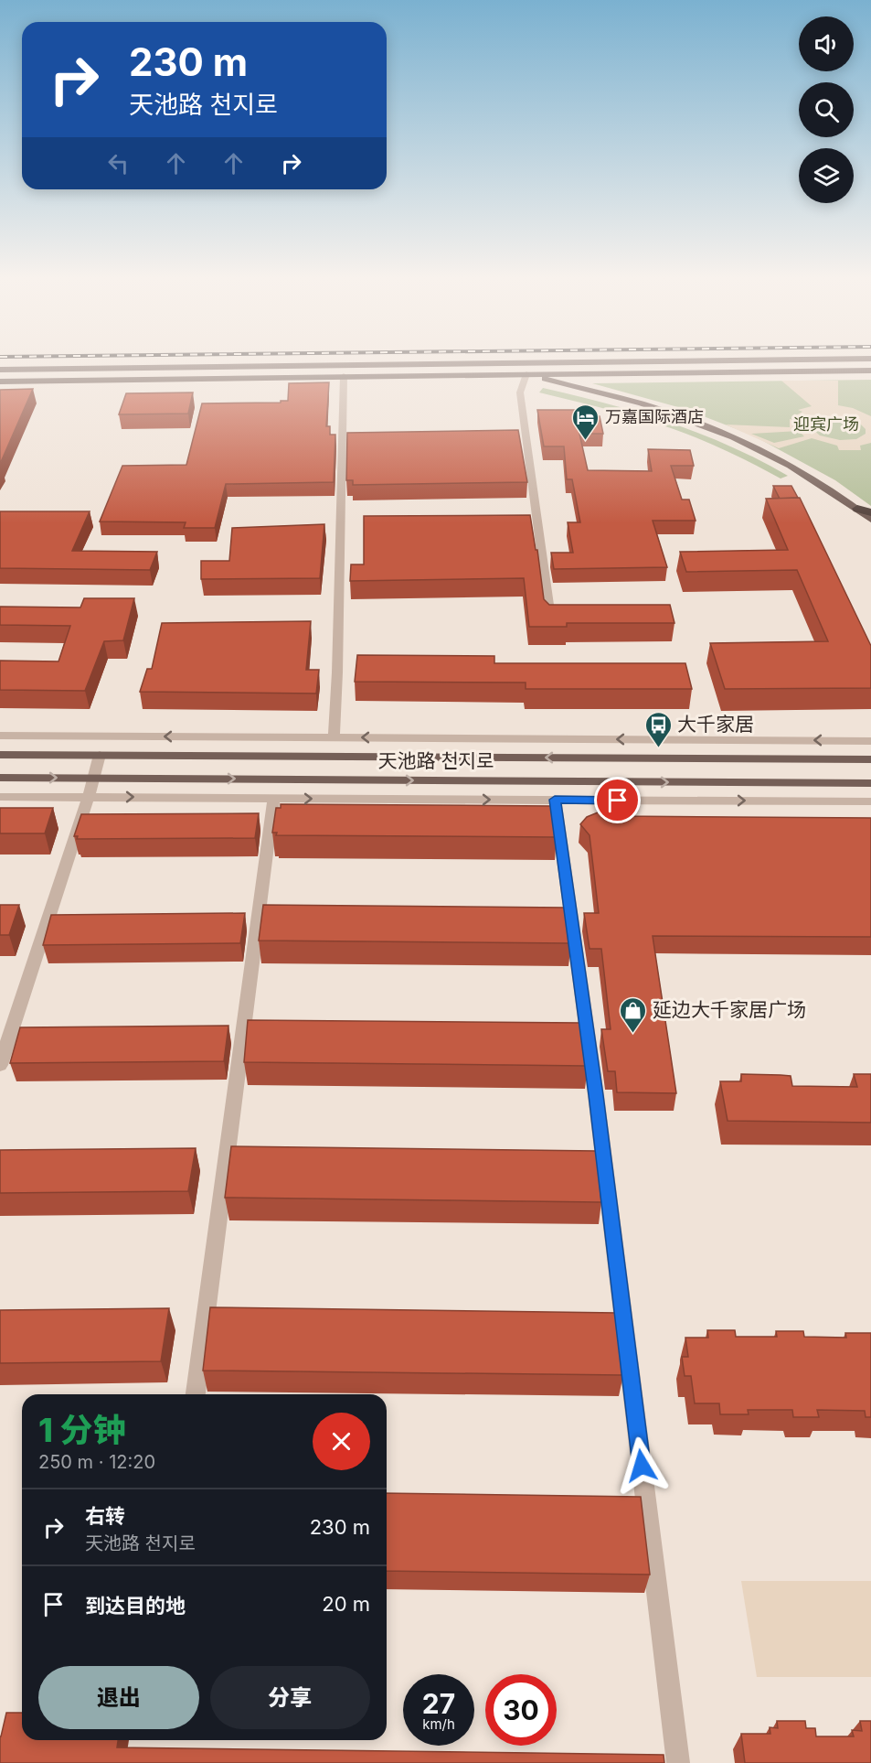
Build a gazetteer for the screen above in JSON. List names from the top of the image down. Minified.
{"streets":{"main road":["天池路 천지로"]},"parks":["迎宾广场"],"places":{"hotel":["万嘉国际酒店"],"bus stop":["大千家居"],"shop":["延边大千家居广场"]},"page":{"turn":["230 m","天池路 천지로"],"heading":["1 分钟","250 m · 12:20"],"list":[{"name":"右转","note":"天池路 천지로","value":"230 m"},{"name":"到达目的地","value":"20 m"}],"buttons":["退出","分享"],"speed":"27 km/h","limit":"30"}}
